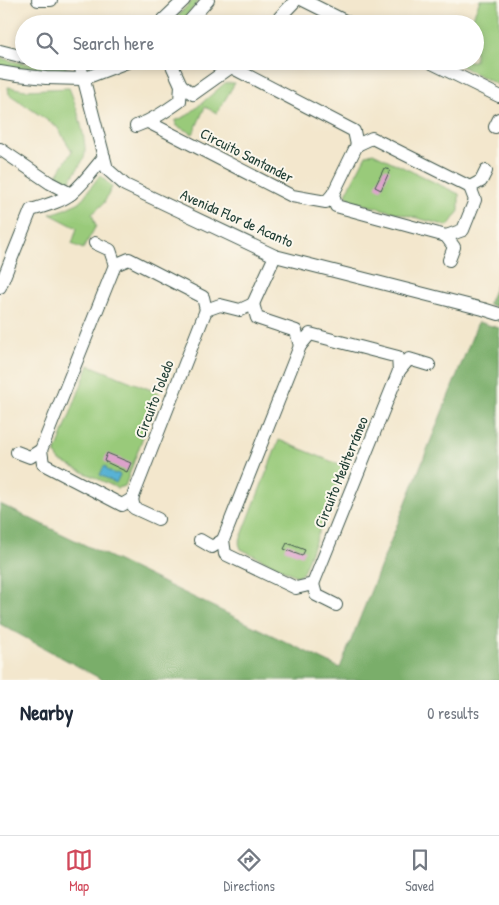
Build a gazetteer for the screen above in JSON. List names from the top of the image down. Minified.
{"streets":{"street":["Circuito Santander","Avenida Flor de Acanto","Circuito Toledo","Circuito Mediterráneo"]},"page":{"search":"Search here","heading":["Nearby","0 results"],"nav":["Map","Directions","Saved"]}}
